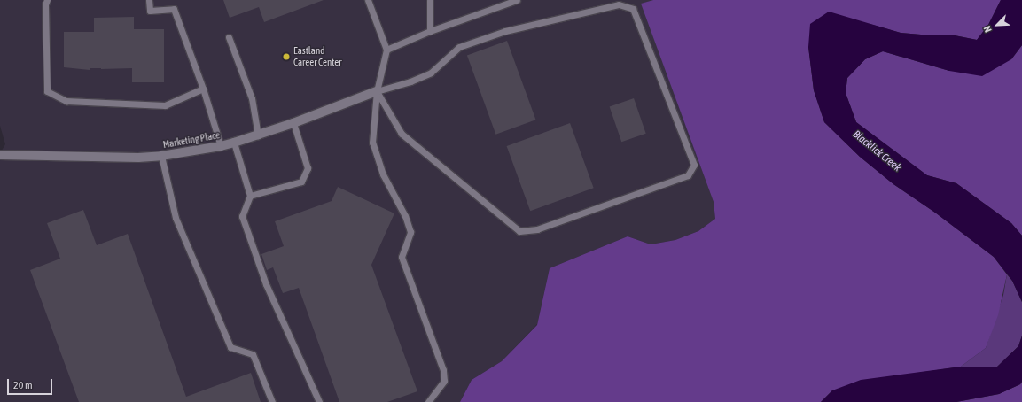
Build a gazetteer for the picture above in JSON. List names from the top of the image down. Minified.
{"streets":{"street":["Marketing Place"]},"water":["Blacklick Creek"],"places":["Eastland Career Center"],"scale_bar":"20 m","north":"bottom left"}
